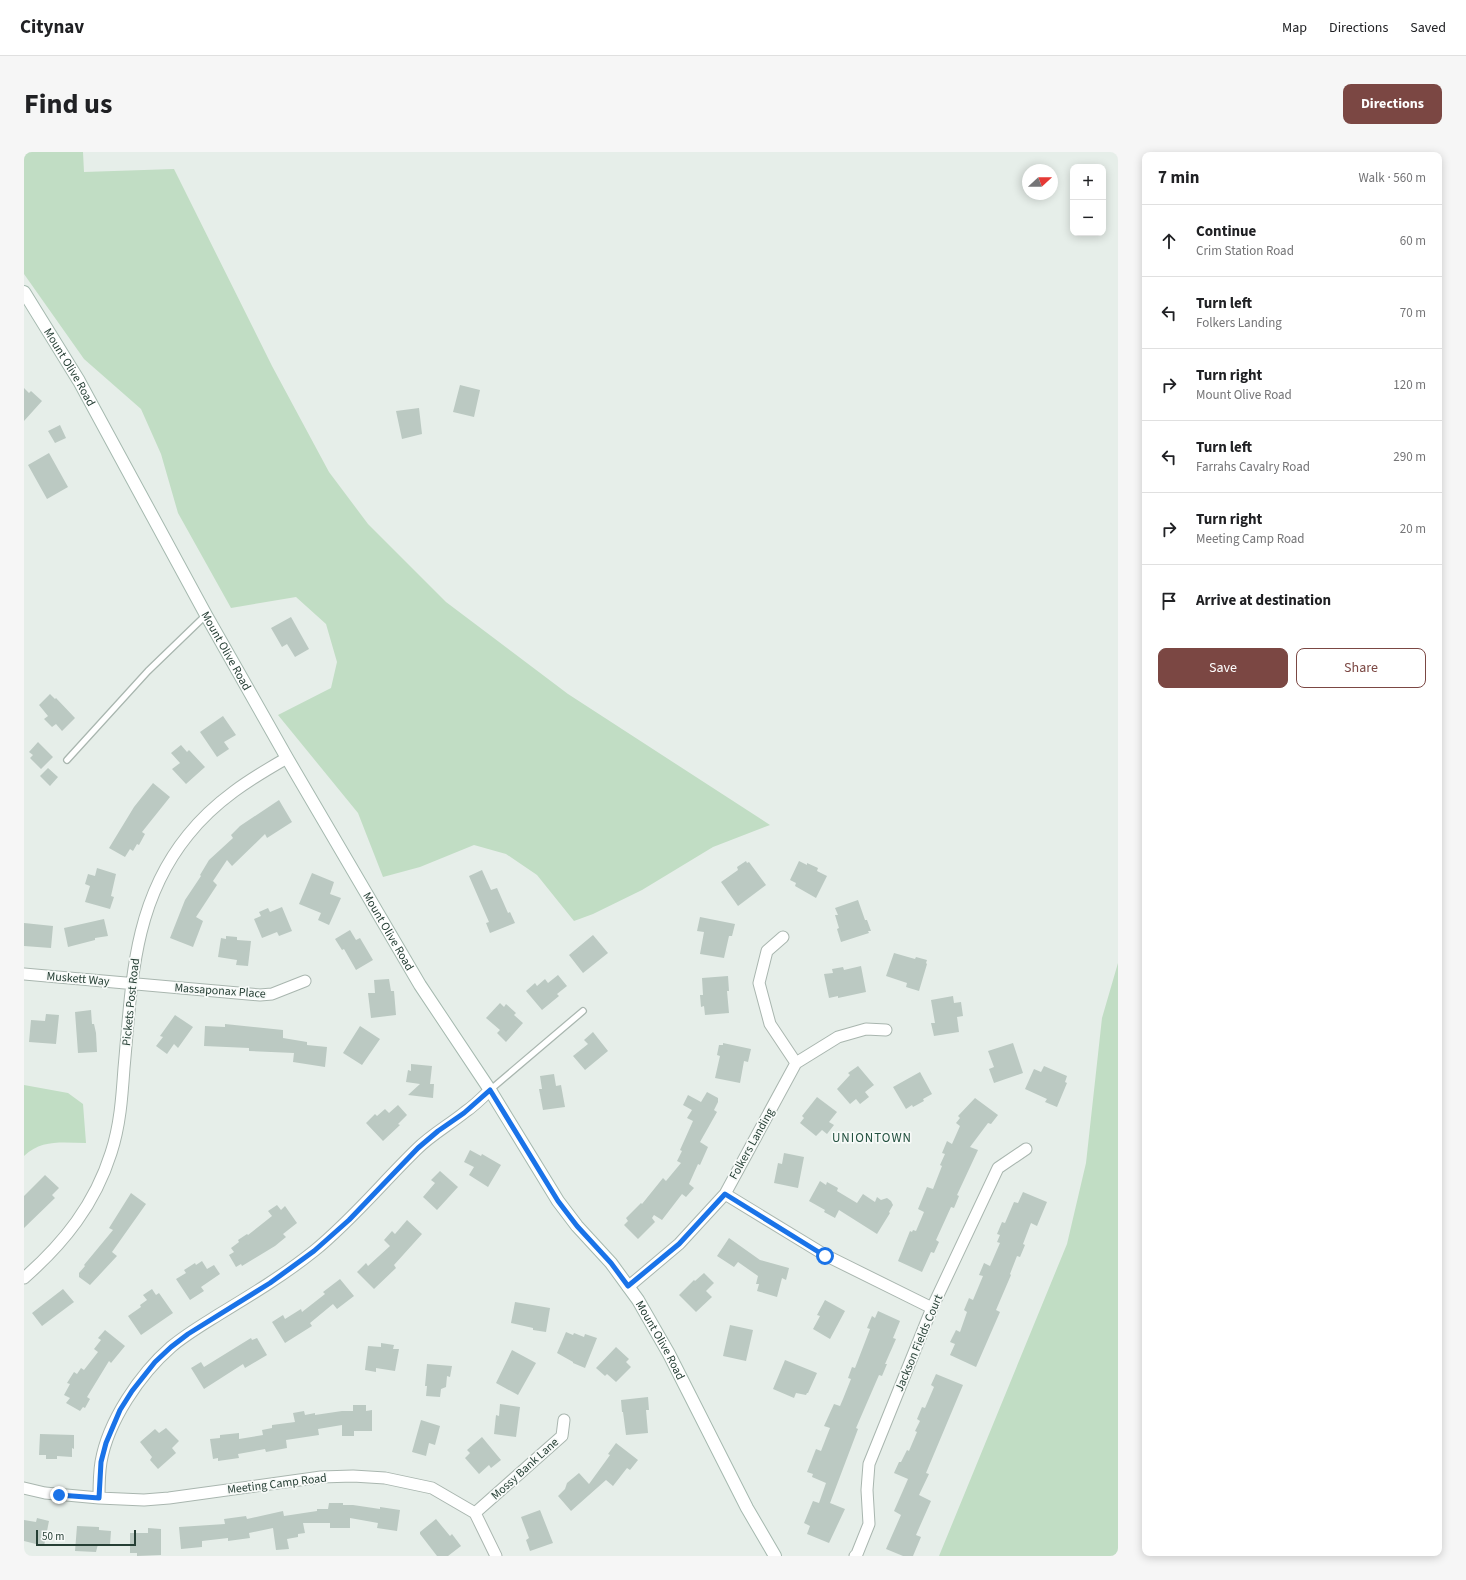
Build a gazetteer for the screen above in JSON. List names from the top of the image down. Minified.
{"streets":{"street":["Mount Olive Road","Muskett Way","Massaponax Place","Pickets Post Road","Folkers Landing","Jackson Fields Court","Mossy Bank Lane","Meeting Camp Road"]},"crossings":[["Mount Olive Road","Pickets Post Road"],["Mount Olive Road","Folkers Landing"],["Muskett Way","Massaponax Place"],["Muskett Way","Pickets Post Road"],["Massaponax Place","Pickets Post Road"],["Mossy Bank Lane","Meeting Camp Road"]],"districts":["UNIONTOWN"],"scale_bar":"50 m","north":"right","page":{"header":"Citynav","nav":["Map","Directions","Saved"],"title":"Find us","buttons":["Directions",["Save","Share"]],"heading":["7 min","Walk · 560 m"],"map_buttons":["+","−"],"list":[["Continue","Crim Station Road","60 m"],["Turn left","Folkers Landing","70 m"],["Turn right","Mount Olive Road","120 m"],["Turn left","Farrahs Cavalry Road","290 m"],["Turn right","Meeting Camp Road","20 m"],"Arrive at destination"],"scale":"50 m"}}
